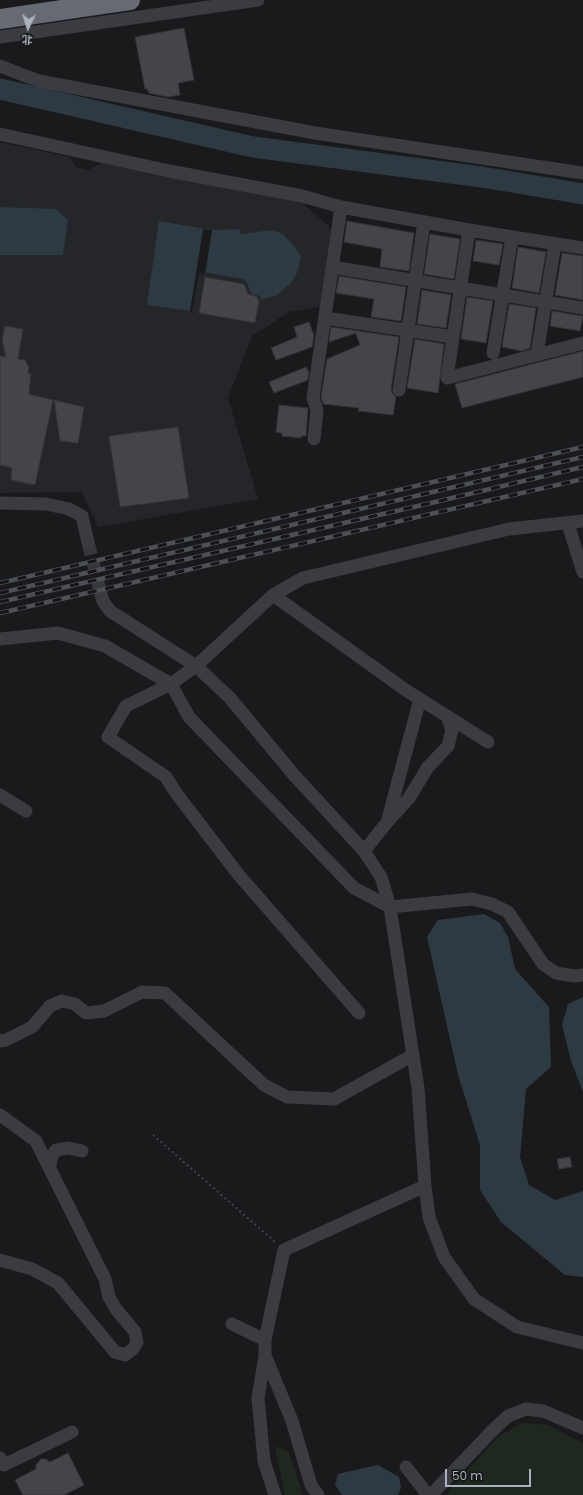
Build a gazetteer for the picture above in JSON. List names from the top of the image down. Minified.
{"scale_bar":"50 m","north":"bottom"}
